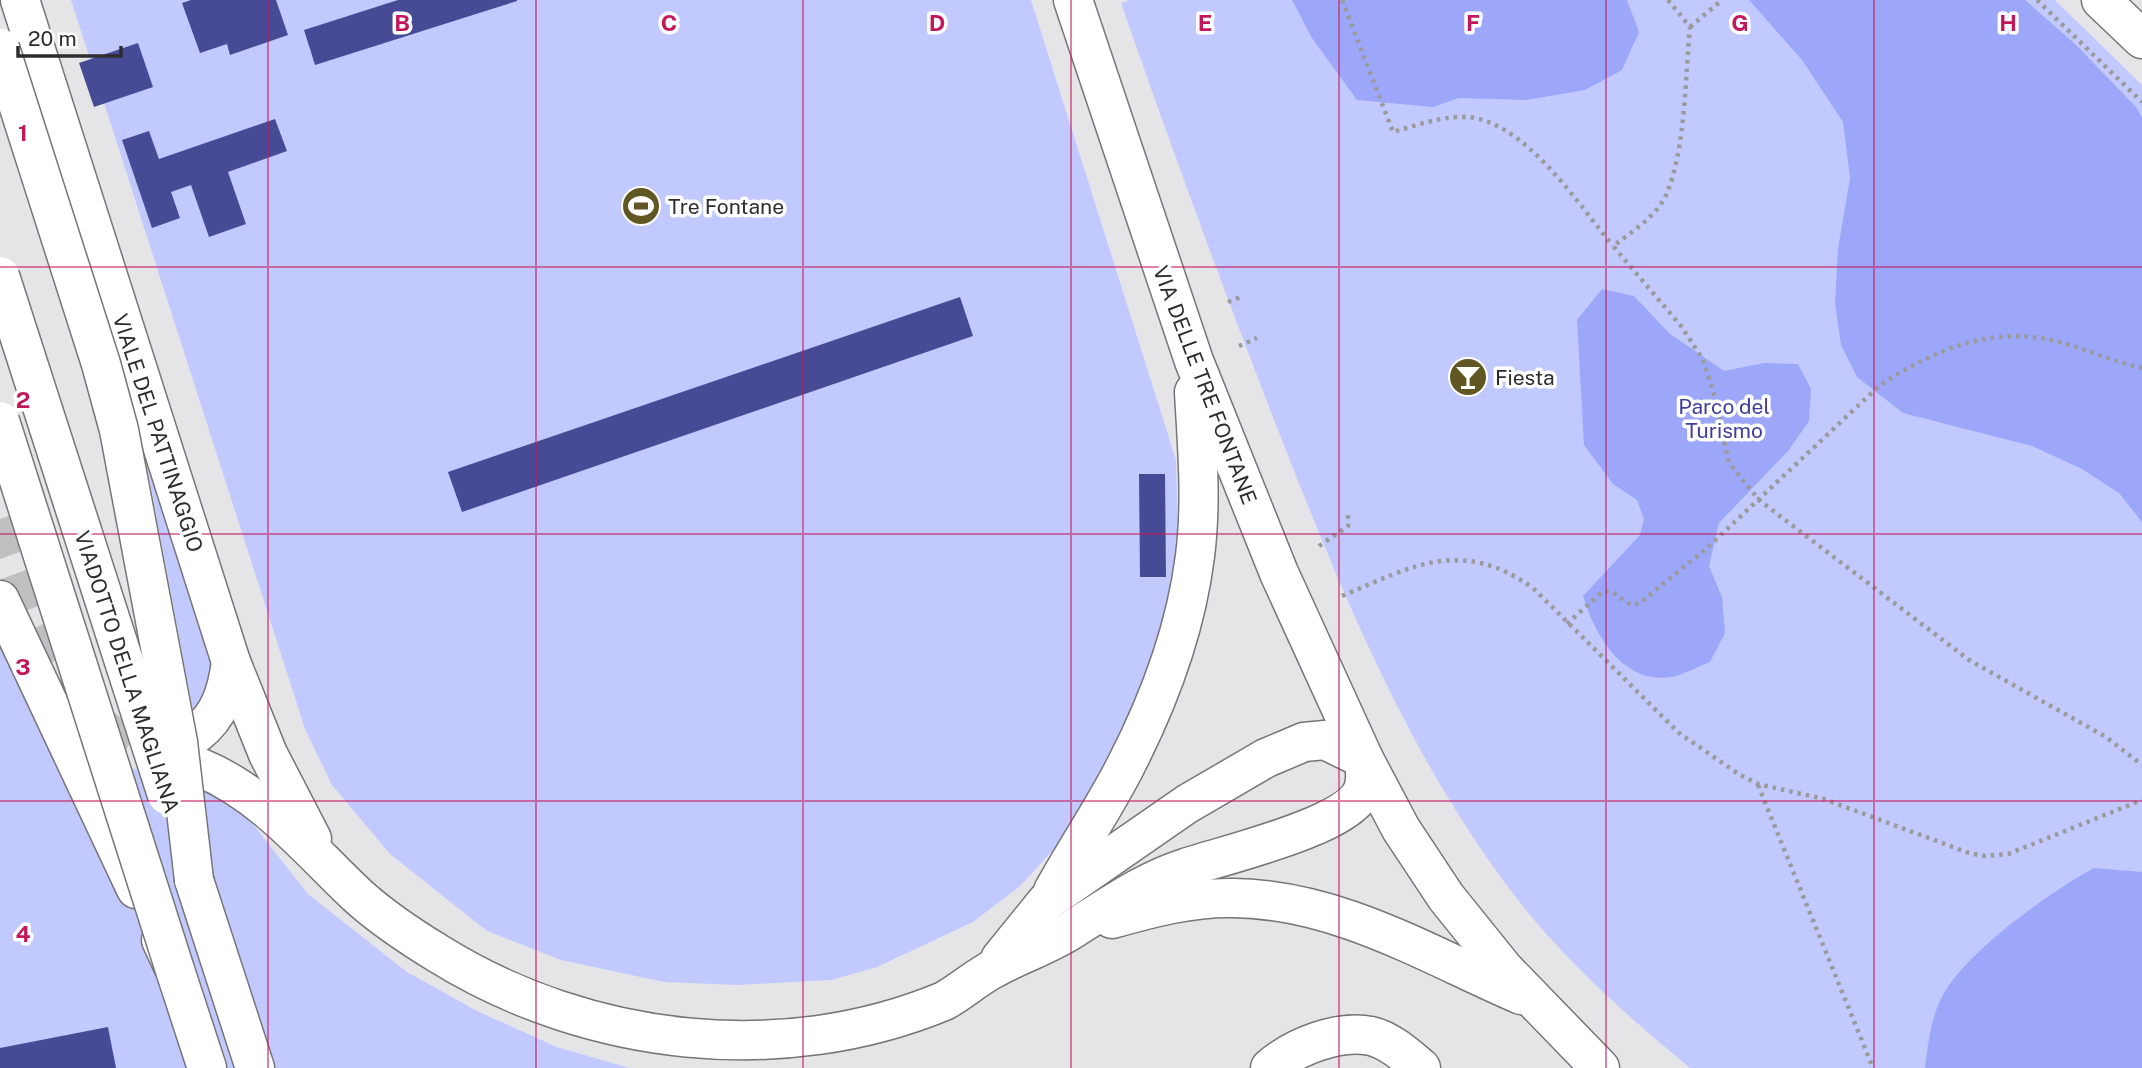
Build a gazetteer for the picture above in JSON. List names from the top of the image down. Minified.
{"streets":{"main road":["VIA DELLE TRE FONTANE","VIALE DEL PATTINAGGIO","VIADOTTO DELLA MAGLIANA"]},"parks":["Parco del Turismo"],"places":{"sports":["Tre Fontane"],"bar":["Fiesta"]},"scale_bar":"20 m","grid":{"columns":["B","C","D","E","F","G","H"],"rows":["1","2","3","4"]}}
